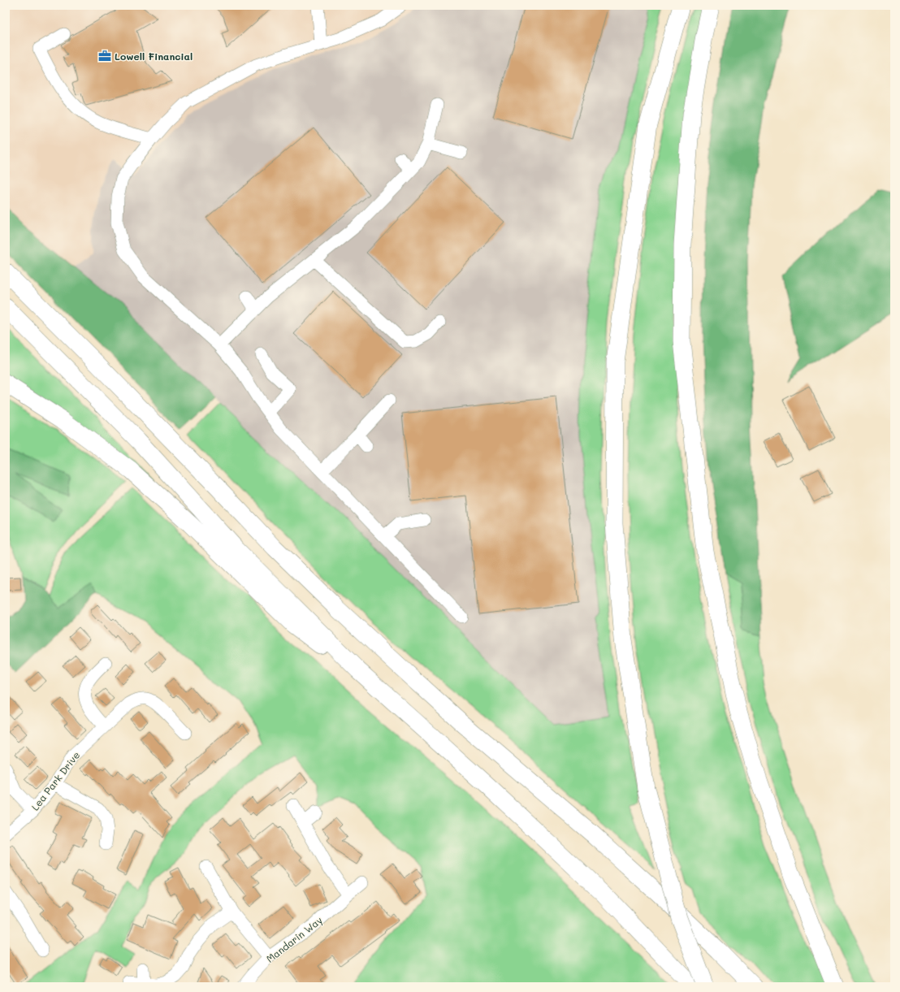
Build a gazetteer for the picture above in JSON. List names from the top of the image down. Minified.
{"streets":{"street":["Lea Park Drive","Mandarin Way"]},"places":{"office":["Lowell Financial"]}}
